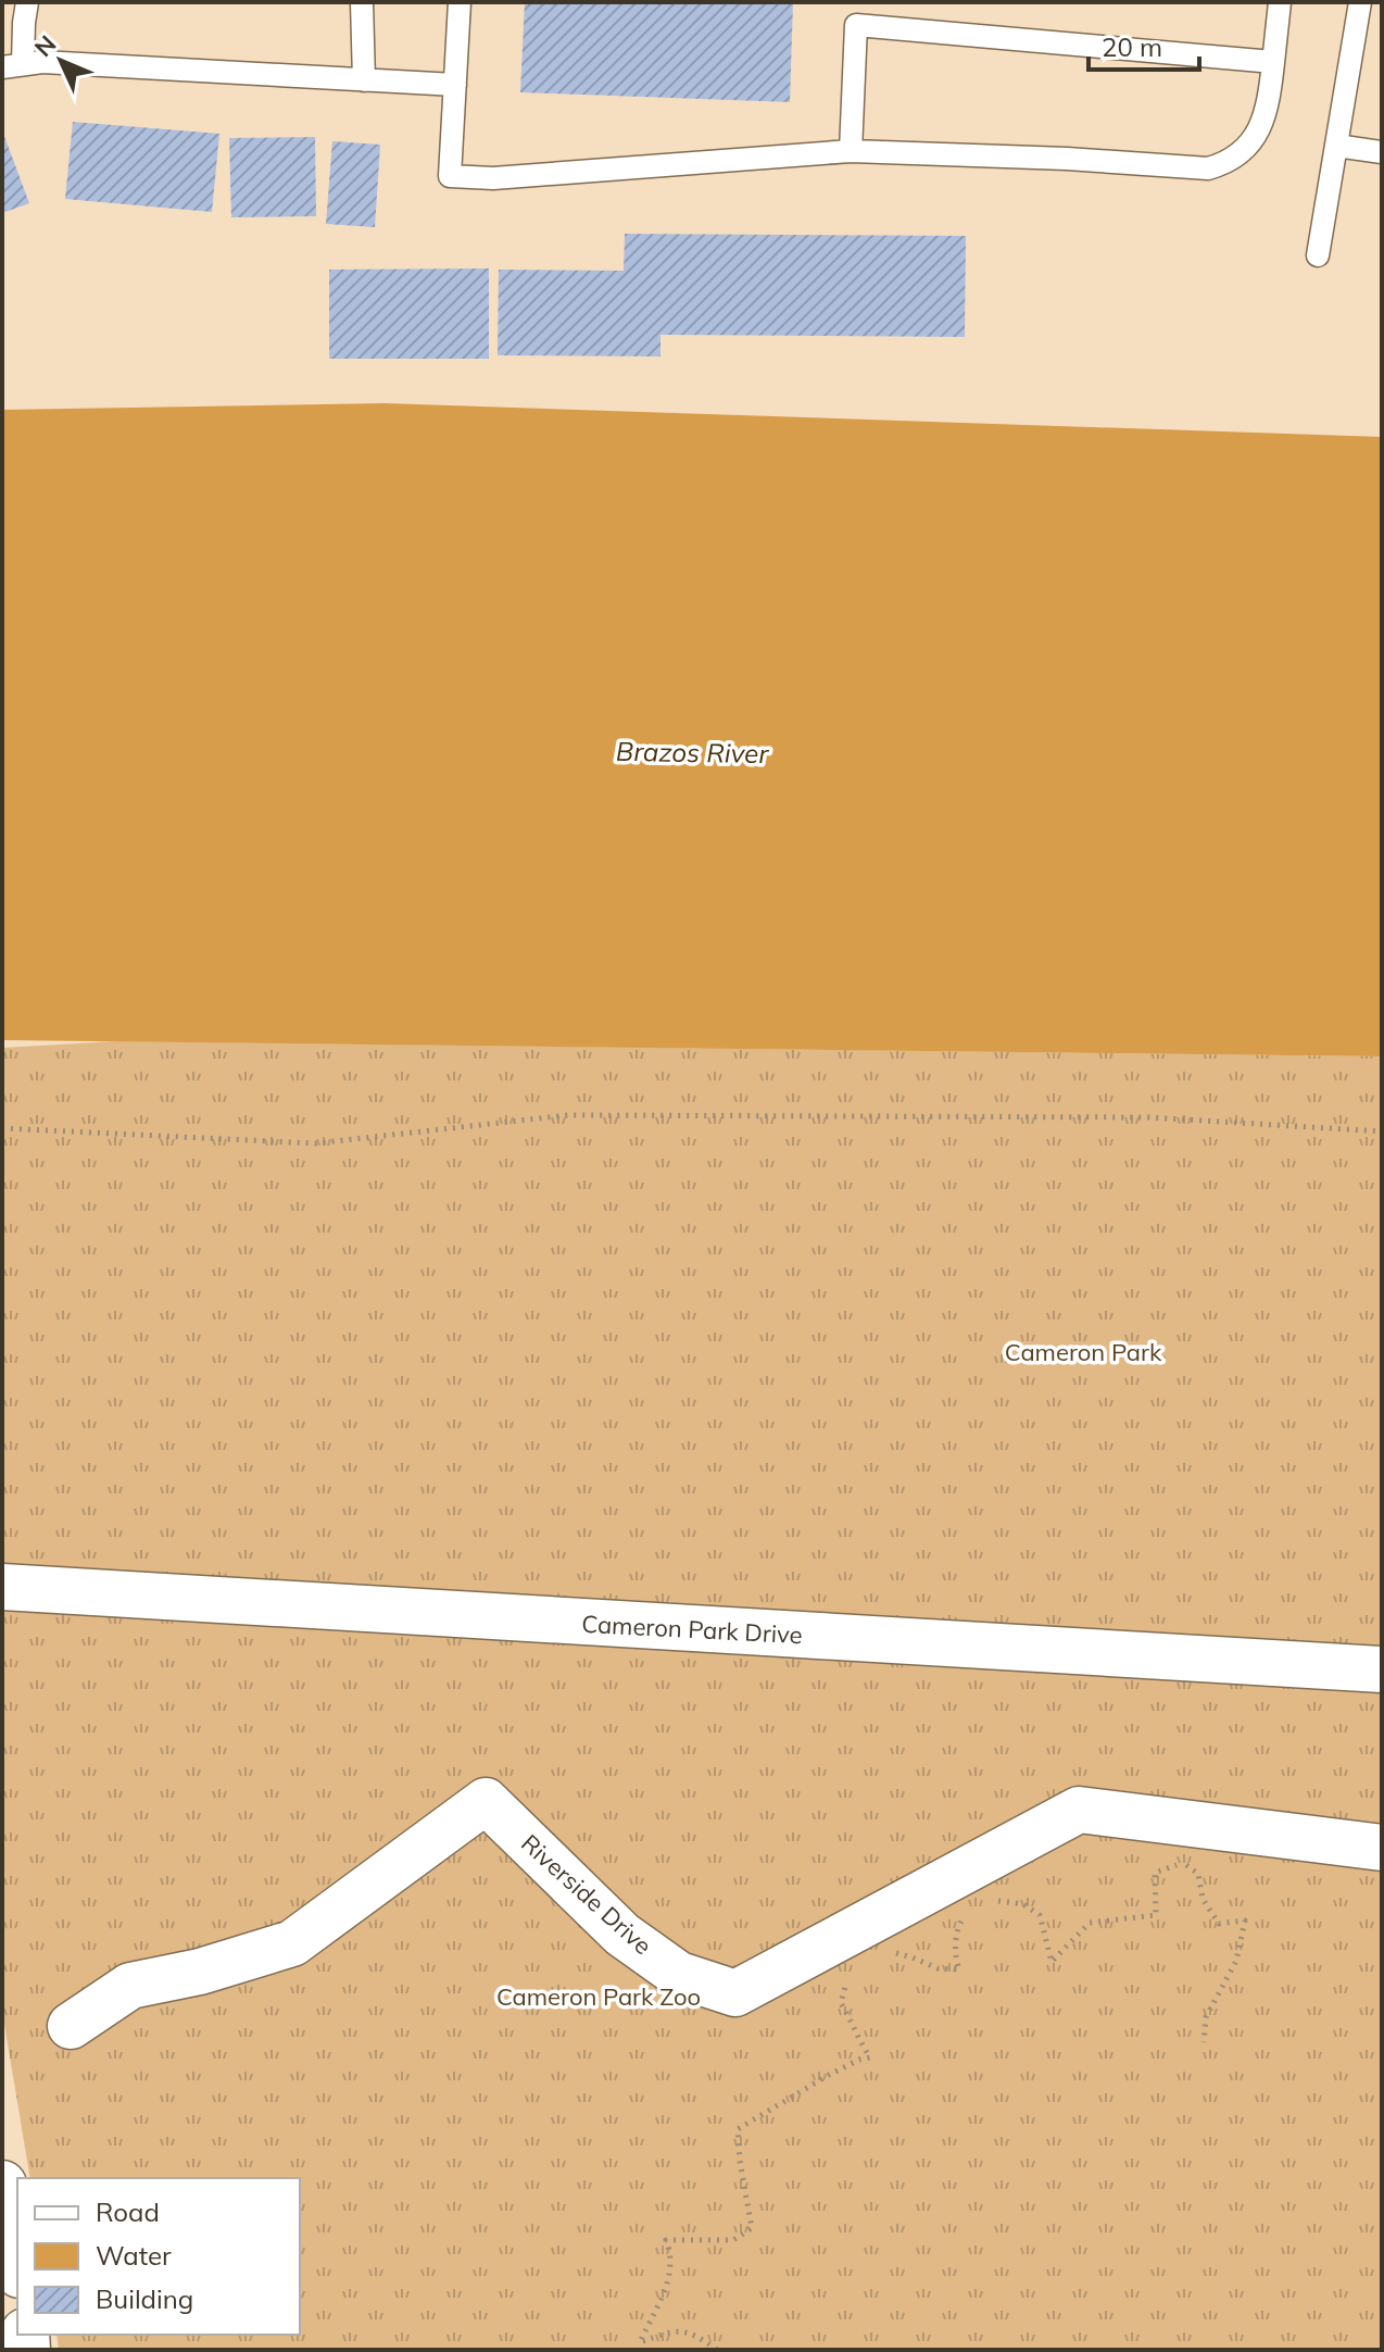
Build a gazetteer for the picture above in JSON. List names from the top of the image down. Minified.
{"streets":{"street":["Cameron Park Drive","Riverside Drive"]},"water":["Brazos River"],"parks":["Cameron Park","Cameron Park Zoo"],"legend":["Road","Water","Building"],"scale_bar":"20 m","north":"top left"}
